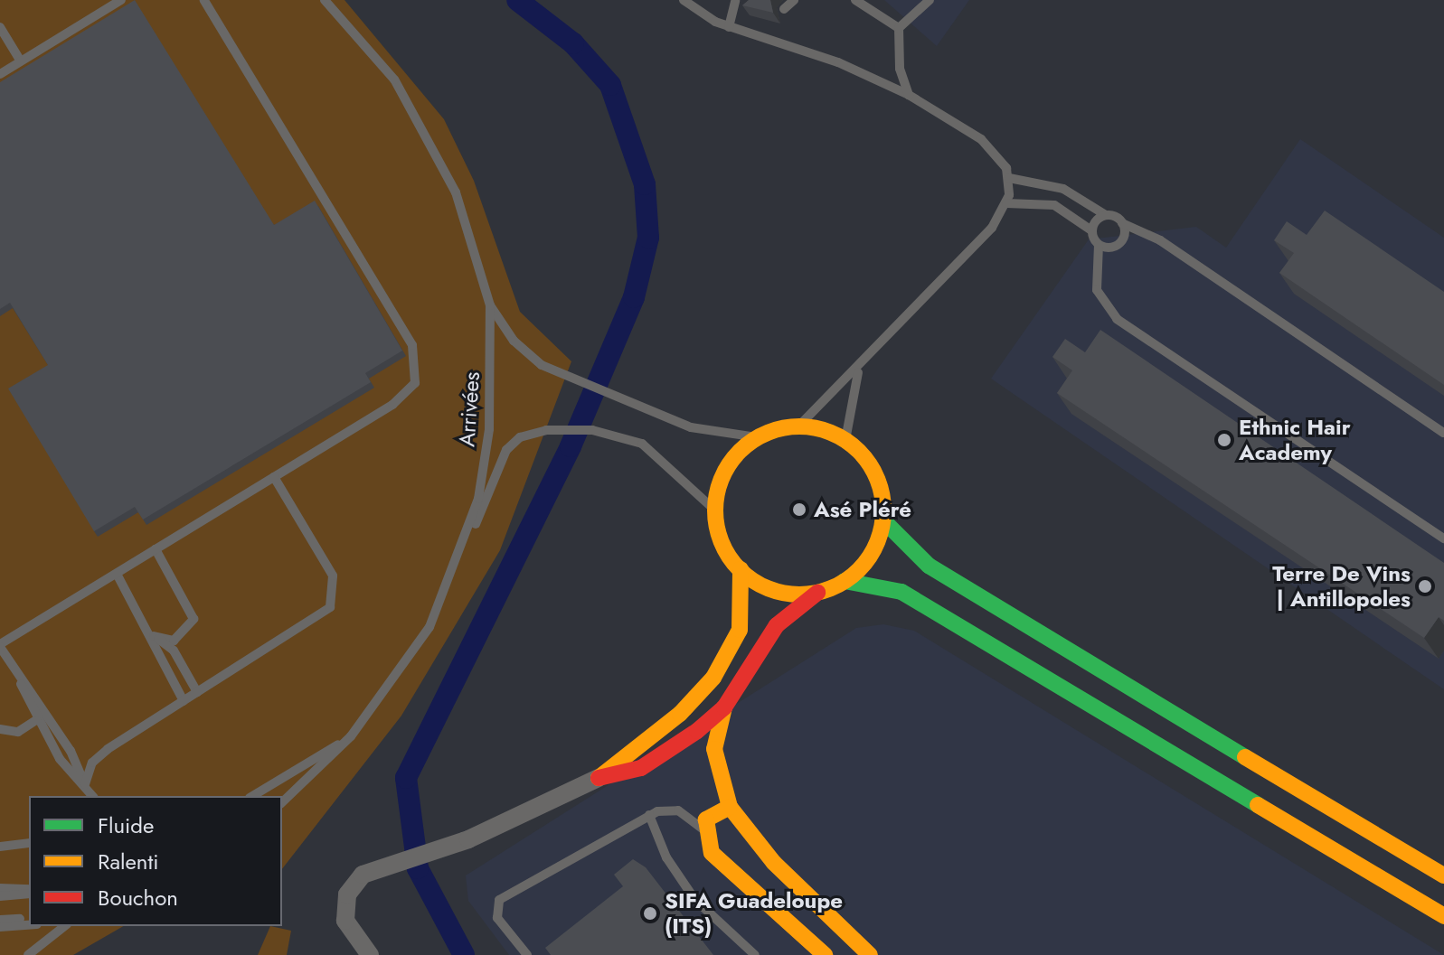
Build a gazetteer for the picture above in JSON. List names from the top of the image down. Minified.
{"streets":{"lane":["Arrivées"]},"places":["Ethnic Hair Academy","Asé Pléré","Terre De Vins | Antillopoles","SIFA Guadeloupe (ITS)"],"legend":["Fluide","Ralenti","Bouchon"]}
